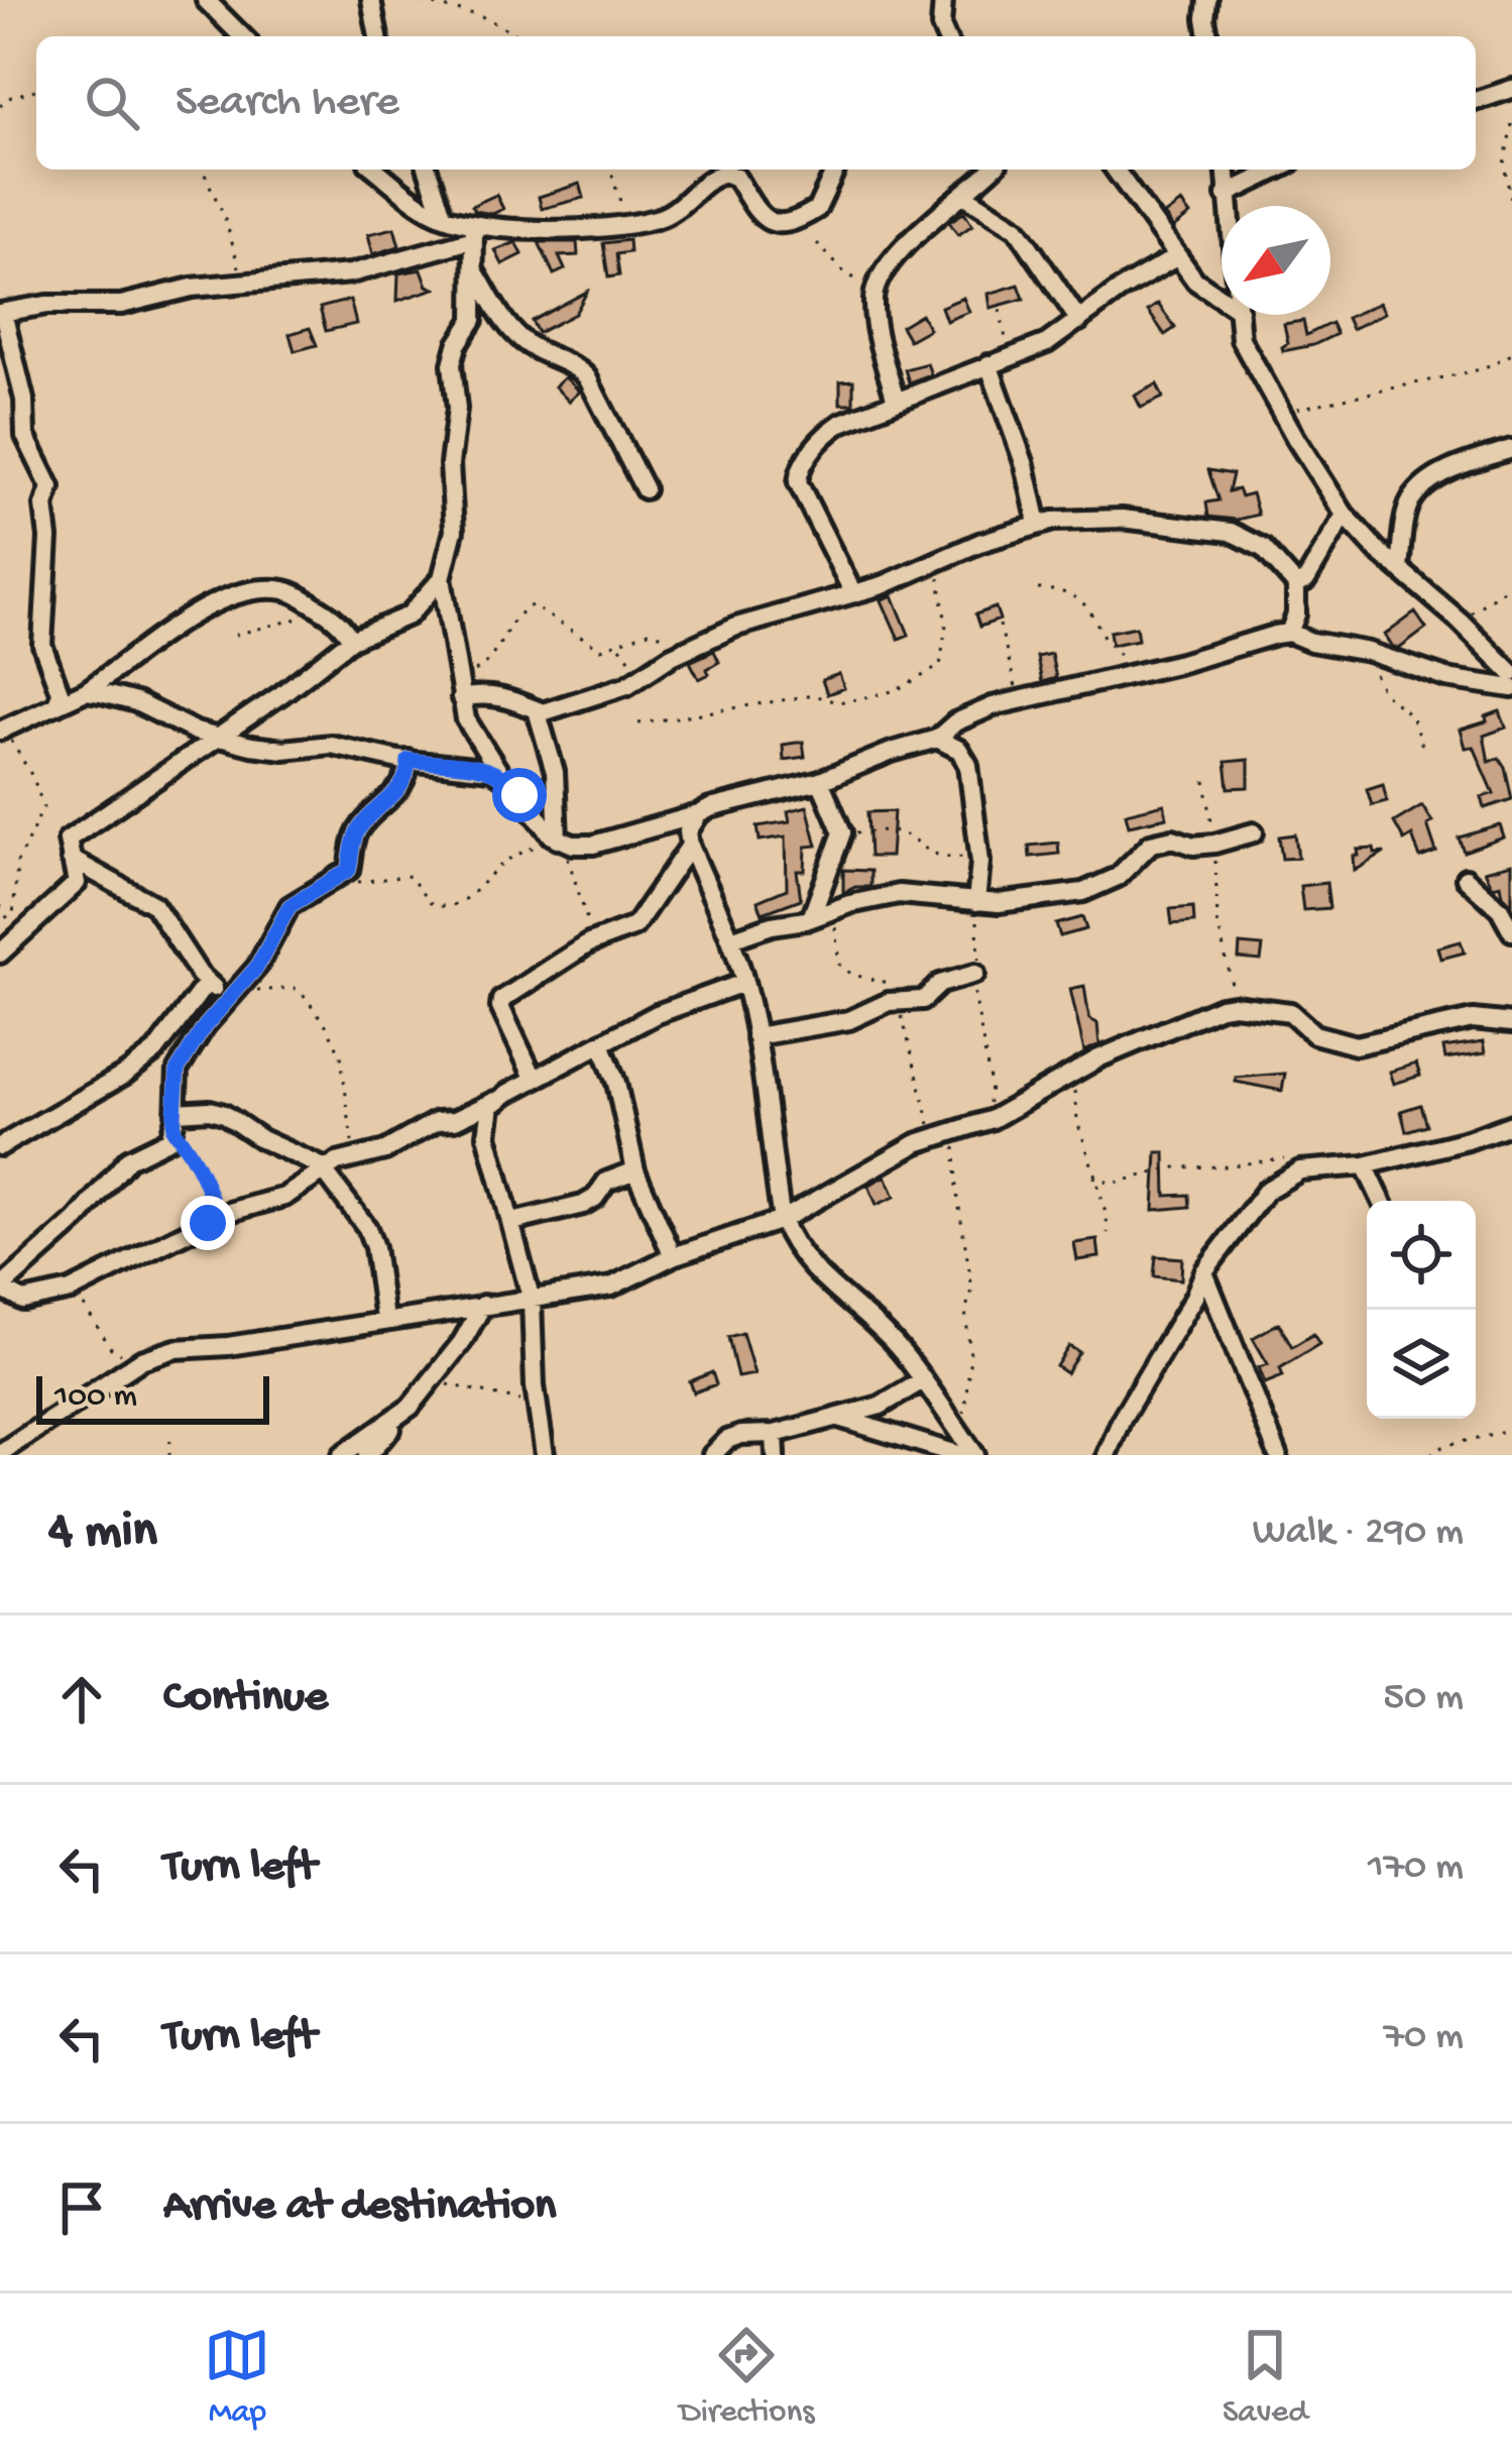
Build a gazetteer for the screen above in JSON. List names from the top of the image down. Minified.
{"scale_bar":"100 m","north":"bottom left","page":{"search":"Search here","scale":"100 m","heading":["4 min","Walk · 290 m"],"list":[["Continue","50 m"],["Turn left","170 m"],["Turn left","70 m"],"Arrive at destination"],"nav":["Map","Directions","Saved"]}}
